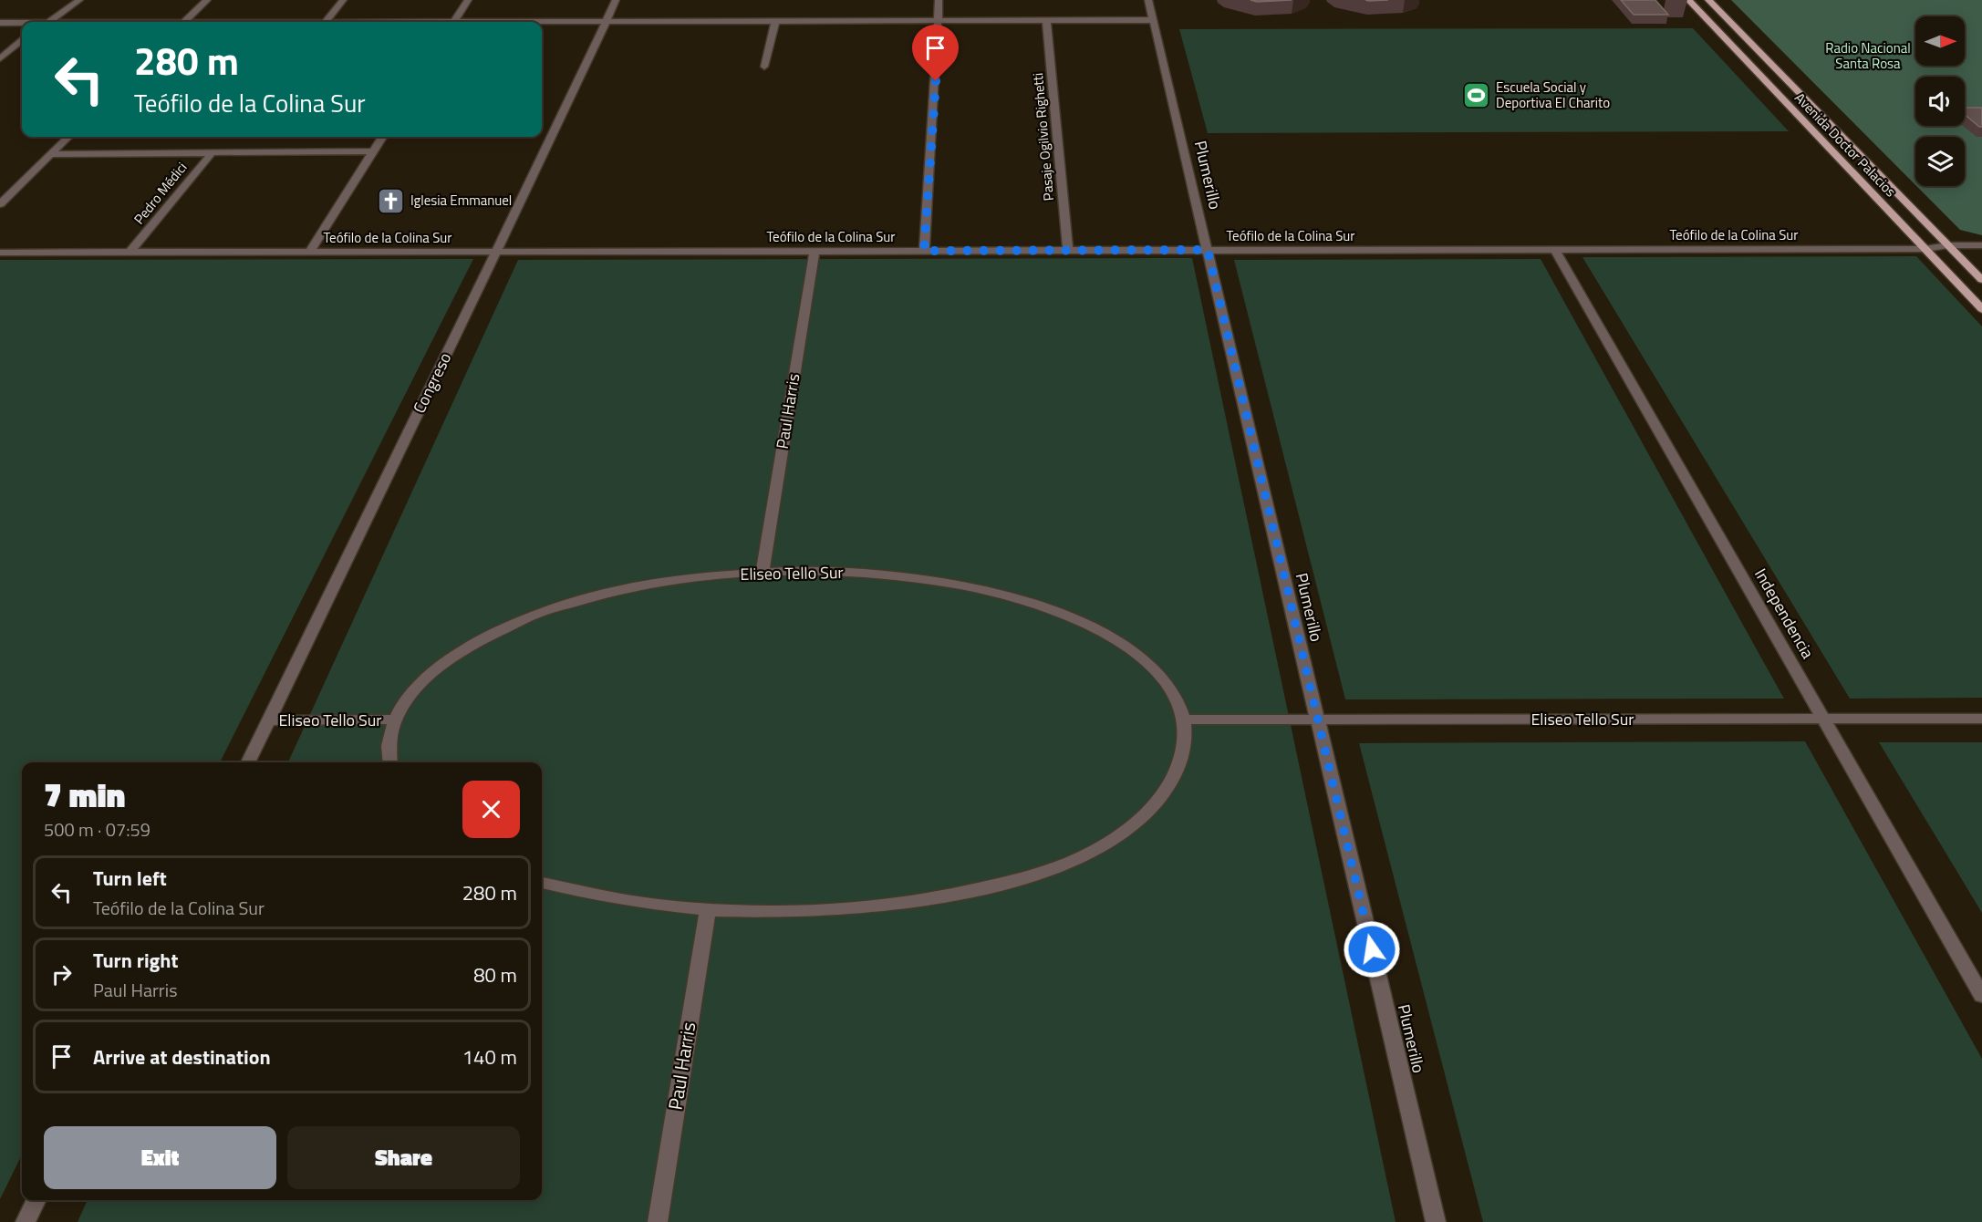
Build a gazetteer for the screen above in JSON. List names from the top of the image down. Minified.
{"streets":{"main road":["Avenida Doctor Palacios"],"street":["Pasaje Ogilvio Righetti","Plumerillo","Pedro Médici","Teófilo de la Colina Sur","Congreso","Paul Harris","Eliseo Tello Sur","Independencia"]},"crossings":[["Pasaje Ogilvio Righetti","Teófilo de la Colina Sur"],["Avenida Doctor Palacios","Teófilo de la Colina Sur"],["Plumerillo","Teófilo de la Colina Sur"],["Plumerillo","Eliseo Tello Sur"],["Pedro Médici","Teófilo de la Colina Sur"],["Teófilo de la Colina Sur","Congreso"],["Teófilo de la Colina Sur","Paul Harris"],["Teófilo de la Colina Sur","Independencia"],["Congreso","Eliseo Tello Sur"],["Paul Harris","Eliseo Tello Sur"],["Eliseo Tello Sur","Independencia"]],"parks":["Radio Nacional Santa Rosa"],"places":{"sports":["Escuela Social y Deportiva El Charito"],"church":["Iglesia Emmanuel"]},"north":"right","page":{"turn":["280 m","Teófilo de la Colina Sur"],"heading":["7 min","500 m · 07:59"],"list":[{"name":"Turn left","note":"Teófilo de la Colina Sur","value":"280 m"},{"name":"Turn right","note":"Paul Harris","value":"80 m"},{"name":"Arrive at destination","value":"140 m"}],"buttons":["Exit","Share"]}}
